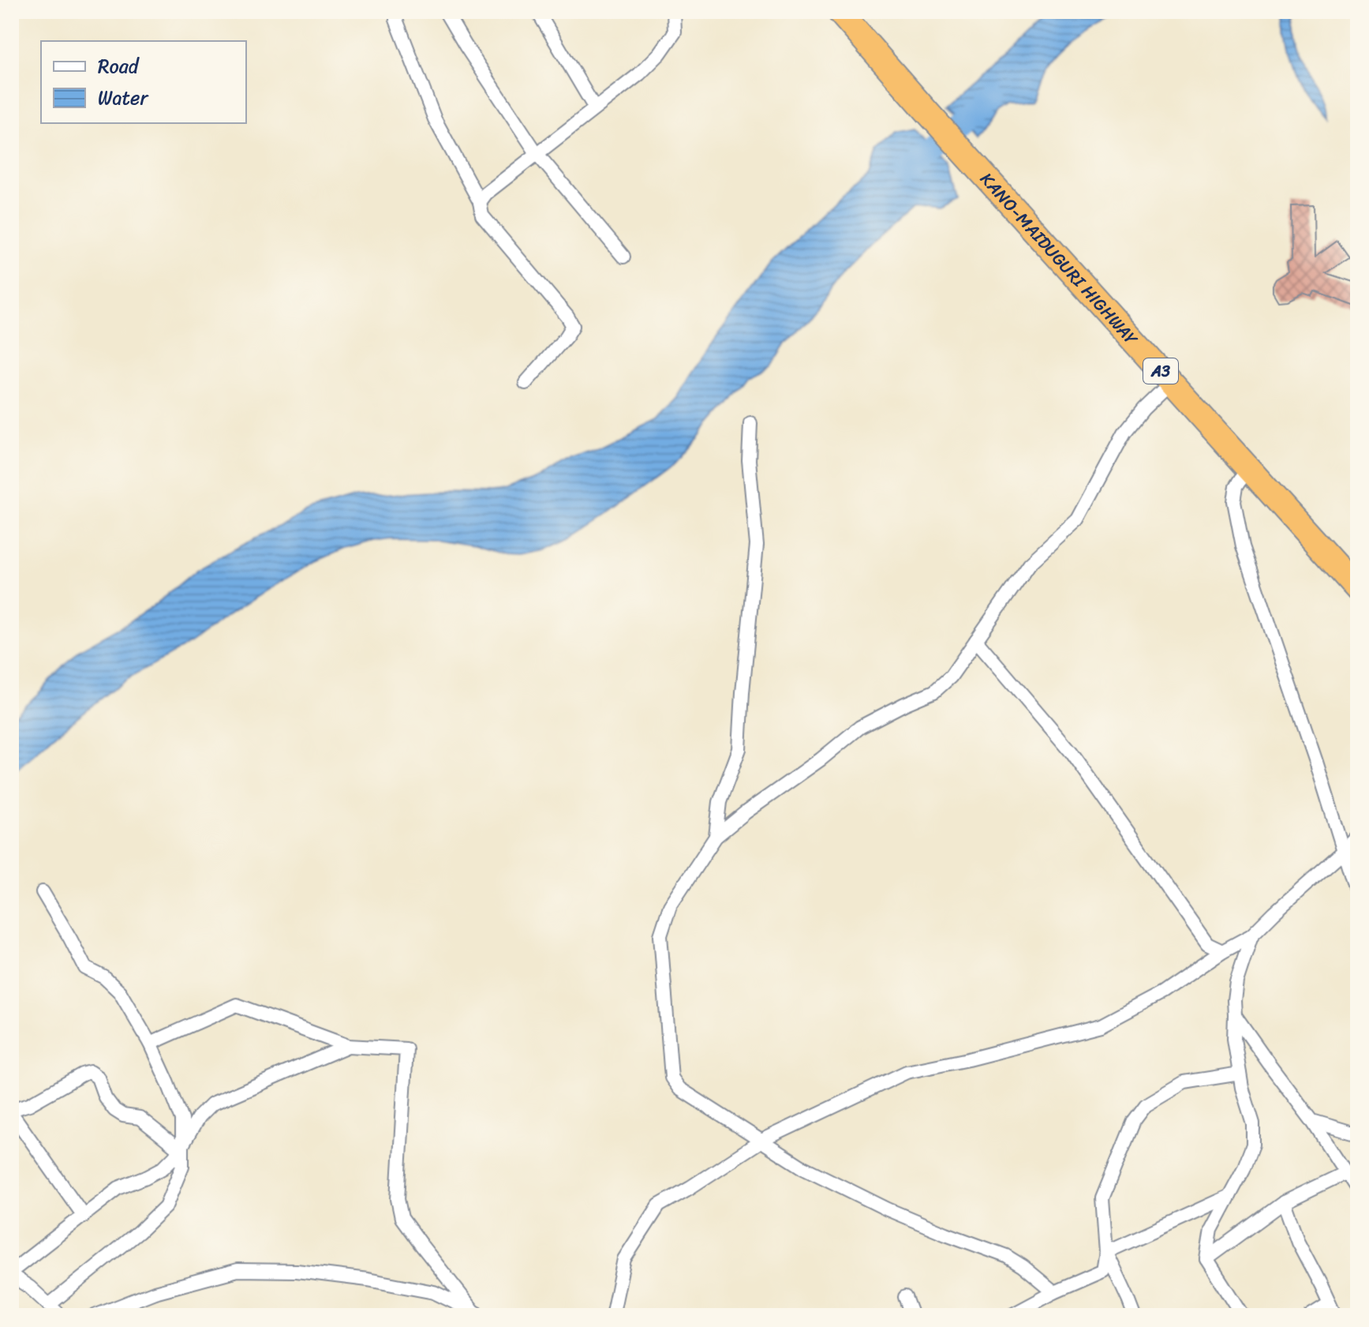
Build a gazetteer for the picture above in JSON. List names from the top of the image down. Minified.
{"streets":{"highway":["KANO-MAIDUGURI HIGHWAY","A3"]},"legend":["Road","Water"]}
